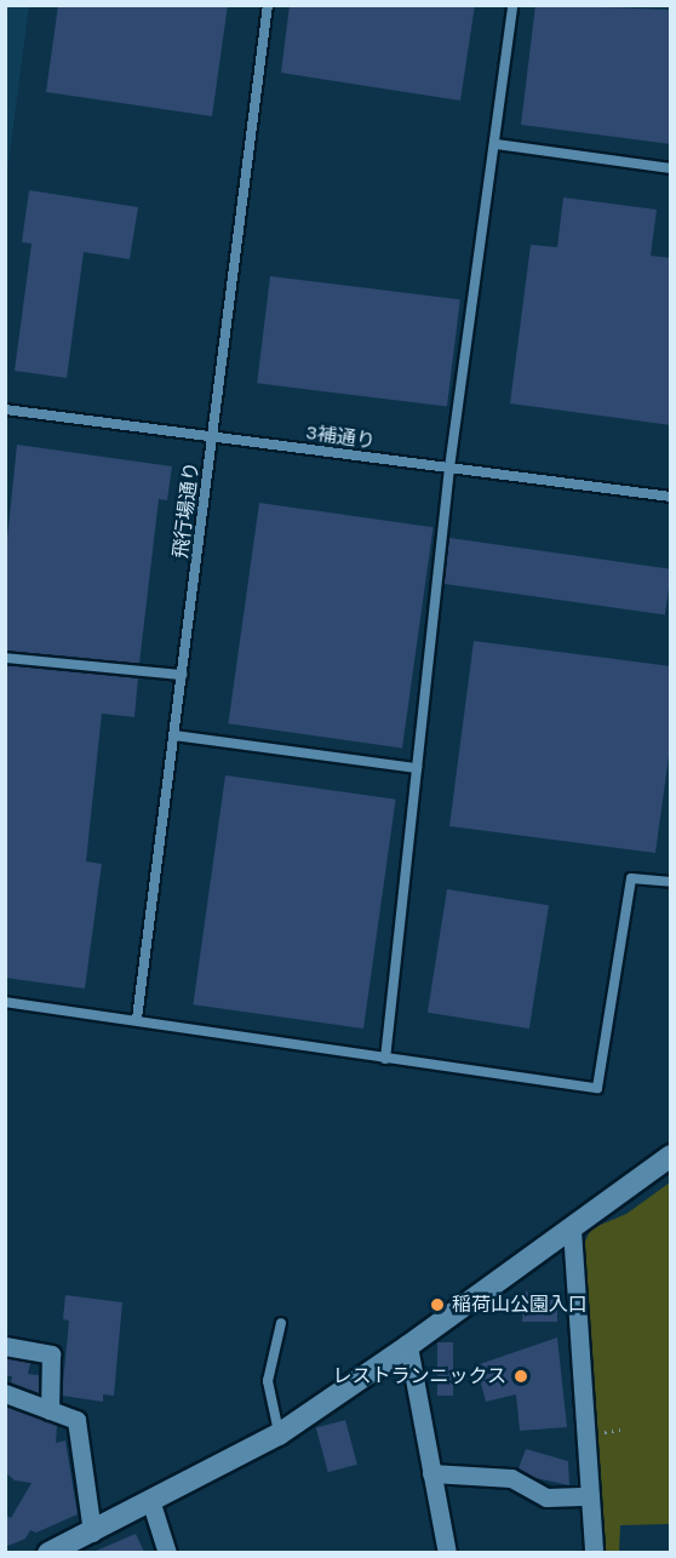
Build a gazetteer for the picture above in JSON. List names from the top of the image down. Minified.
{"streets":{"lane":["3補通り","飛行場通り"]},"crossings":[["3補通り","飛行場通り"]],"places":["稲荷山公園入口","レストランニックス"]}
